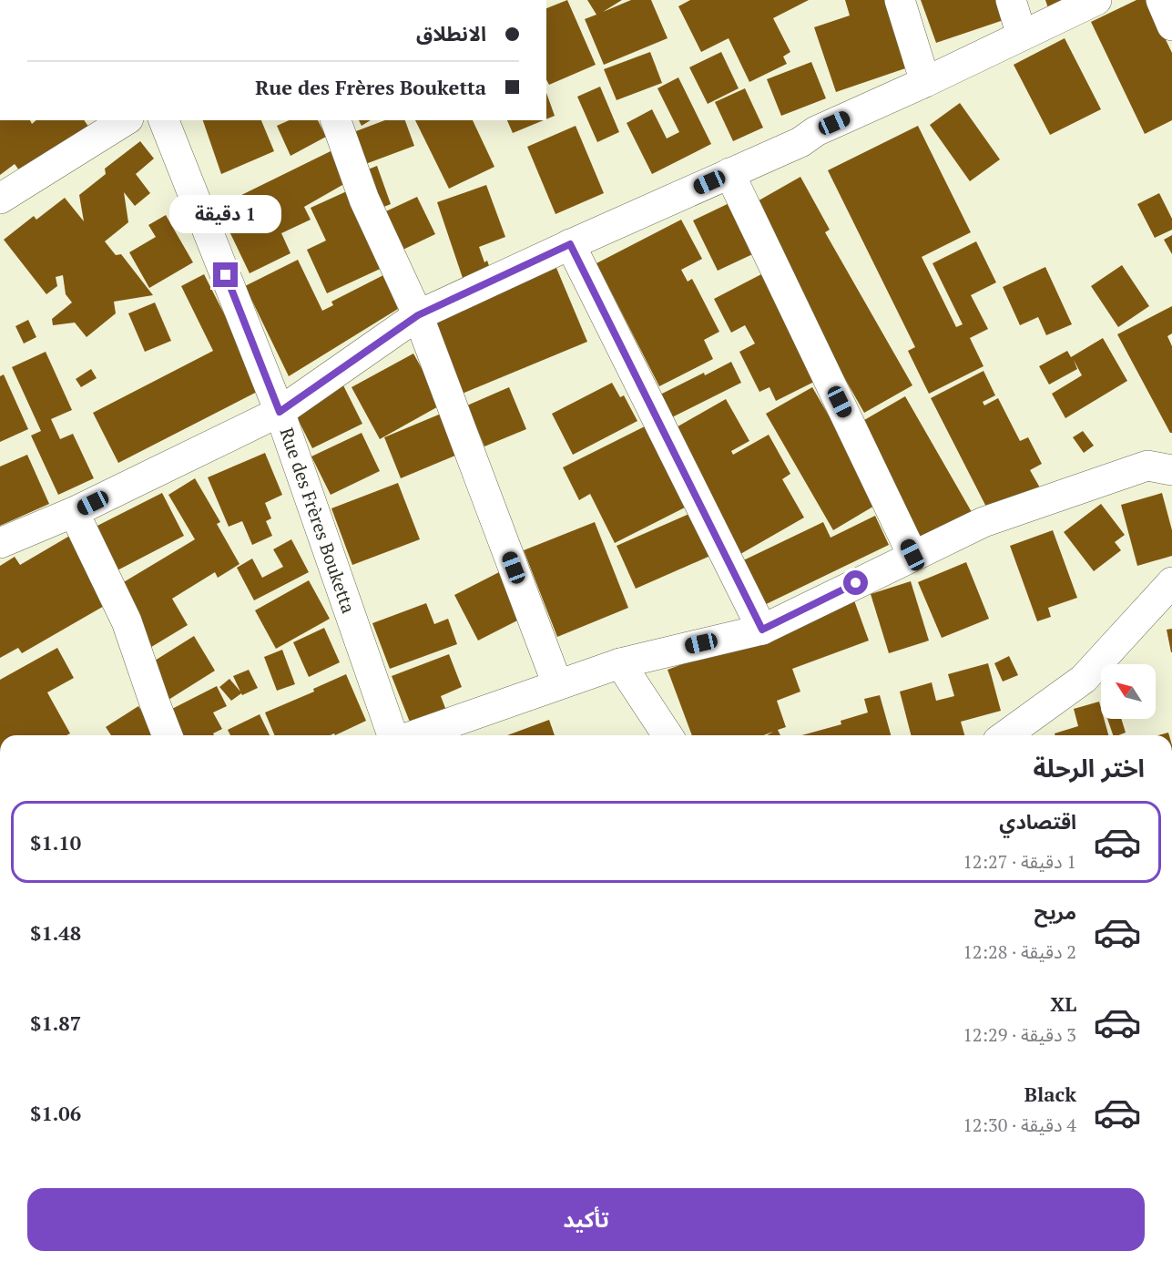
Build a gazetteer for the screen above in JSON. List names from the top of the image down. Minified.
{"streets":{"street":["Rue des Frères Bouketta"]},"north":"top left","page":{"banner":["الانطلاق","Rue des Frères Bouketta"],"bubble":"1 دقيقة","heading":"اختر الرحلة","list":[{"name":"اقتصادي","note":"1 دقيقة · 12:27","value":"$1.10"},{"name":"مريح","note":"2 دقيقة · 12:28","value":"$1.48"},{"name":"XL","note":"3 دقيقة · 12:29","value":"$1.87"},{"name":"Black","note":"4 دقيقة · 12:30","value":"$1.06"}],"buttons":"تأكيد"}}
